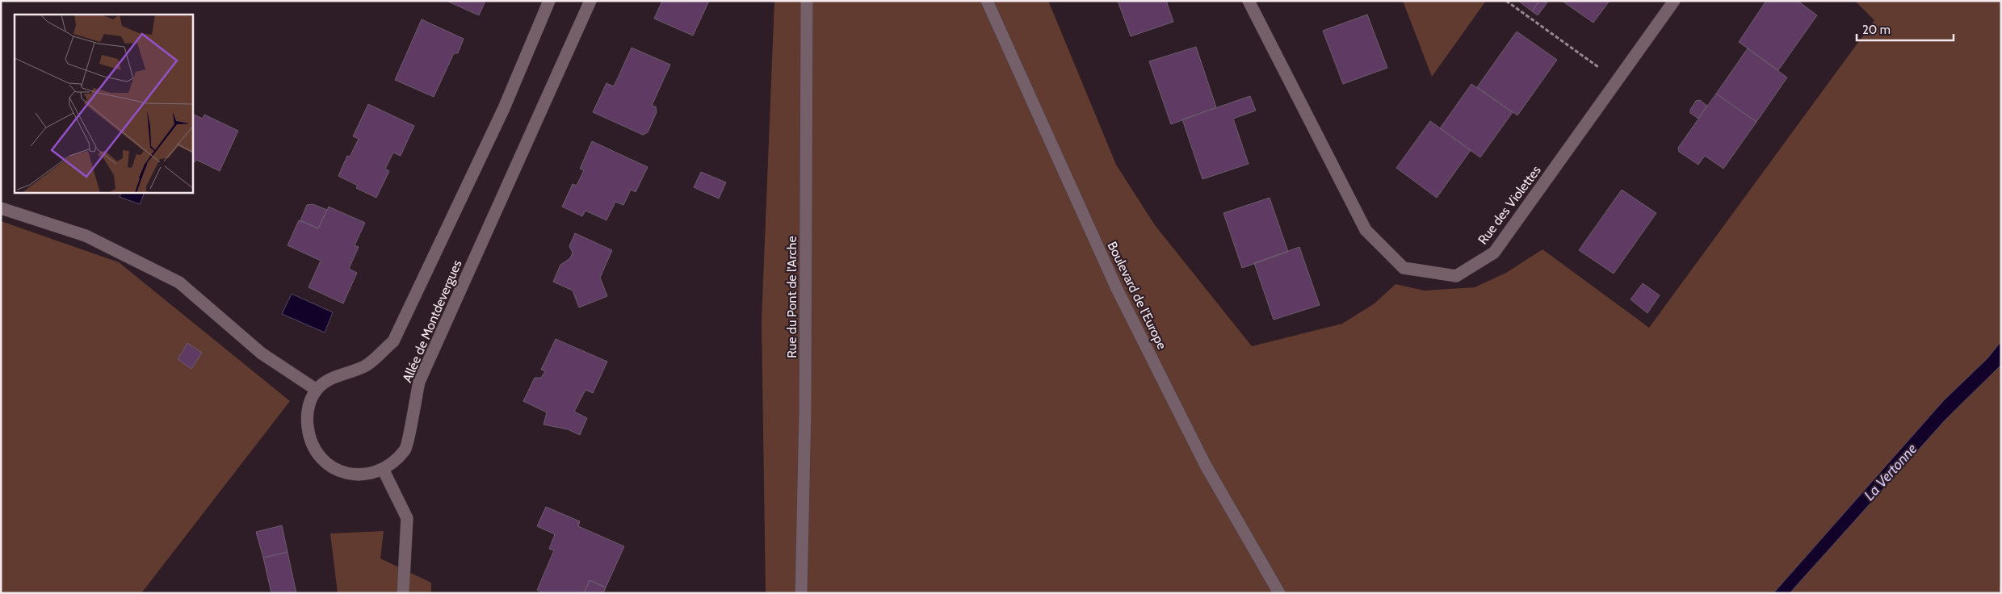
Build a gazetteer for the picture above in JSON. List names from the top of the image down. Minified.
{"streets":{"street":["Rue des Violettes","Boulevard de l'Europe","Rue du Pont de l'Arche","Allée de Montdevergues"]},"water":["La Vertonne"],"scale_bar":"20 m"}
